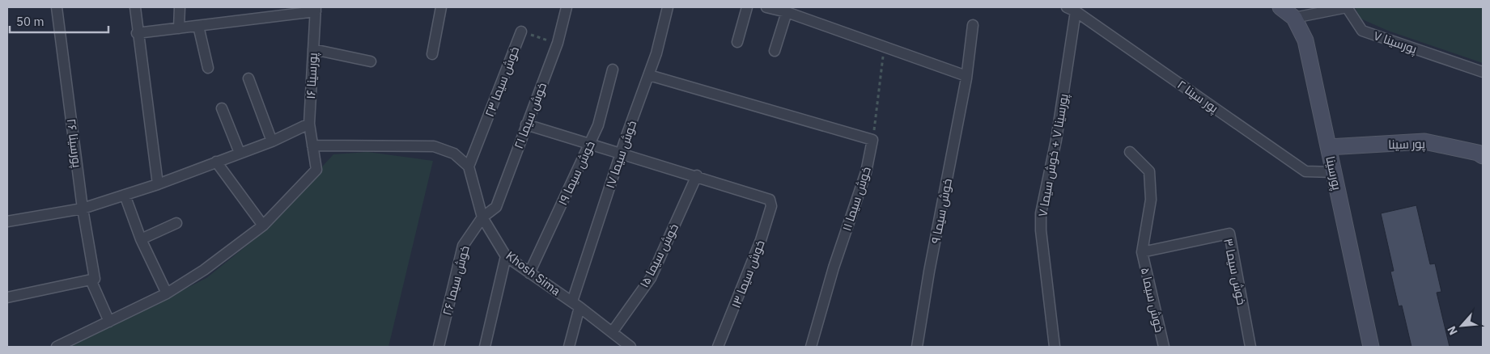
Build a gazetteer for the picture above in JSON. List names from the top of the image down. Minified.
{"streets":{"street":["پورسینا ۷","پورسینا ۱۶","خوش سیما ۲۳","پور سینا ۲","خوش سیما ۲۱","پورسینا ۲۶","پور سینا","خوش سیما ۱۷","پورسینا ۷ + خوش سیما ۷","خوش سیما ۱۹","پورسینا","خوش سیما ۱۱","خوش سیما ۹","خوش سیما ۱۵","خوش سیما ۳","Khosh Sima","خوش سیما ۱۳","خوش سیما ۲۶","خوش سیما ۵"]},"crossings":[["پورسینا ۷","پورسینا"],["خوش سیما ۲۳","خوش سیما ۲۱"],["خوش سیما ۲۳","Khosh Sima"],["پور سینا ۲","پورسینا ۷ + خوش سیما ۷"],["پور سینا ۲","پورسینا"],["خوش سیما ۲۱","Khosh Sima"],["خوش سیما ۲۱","خوش سیما ۲۶"],["پور سینا","پورسینا"],["خوش سیما ۱۷","Khosh Sima"],["خوش سیما ۱۹","Khosh Sima"],["خوش سیما ۱۵","Khosh Sima"],["خوش سیما ۱۵","خوش سیما ۱۳"],["خوش سیما ۳","خوش سیما ۵"],["Khosh Sima","خوش سیما ۲۶"]],"scale_bar":"50 m","north":"bottom left"}
